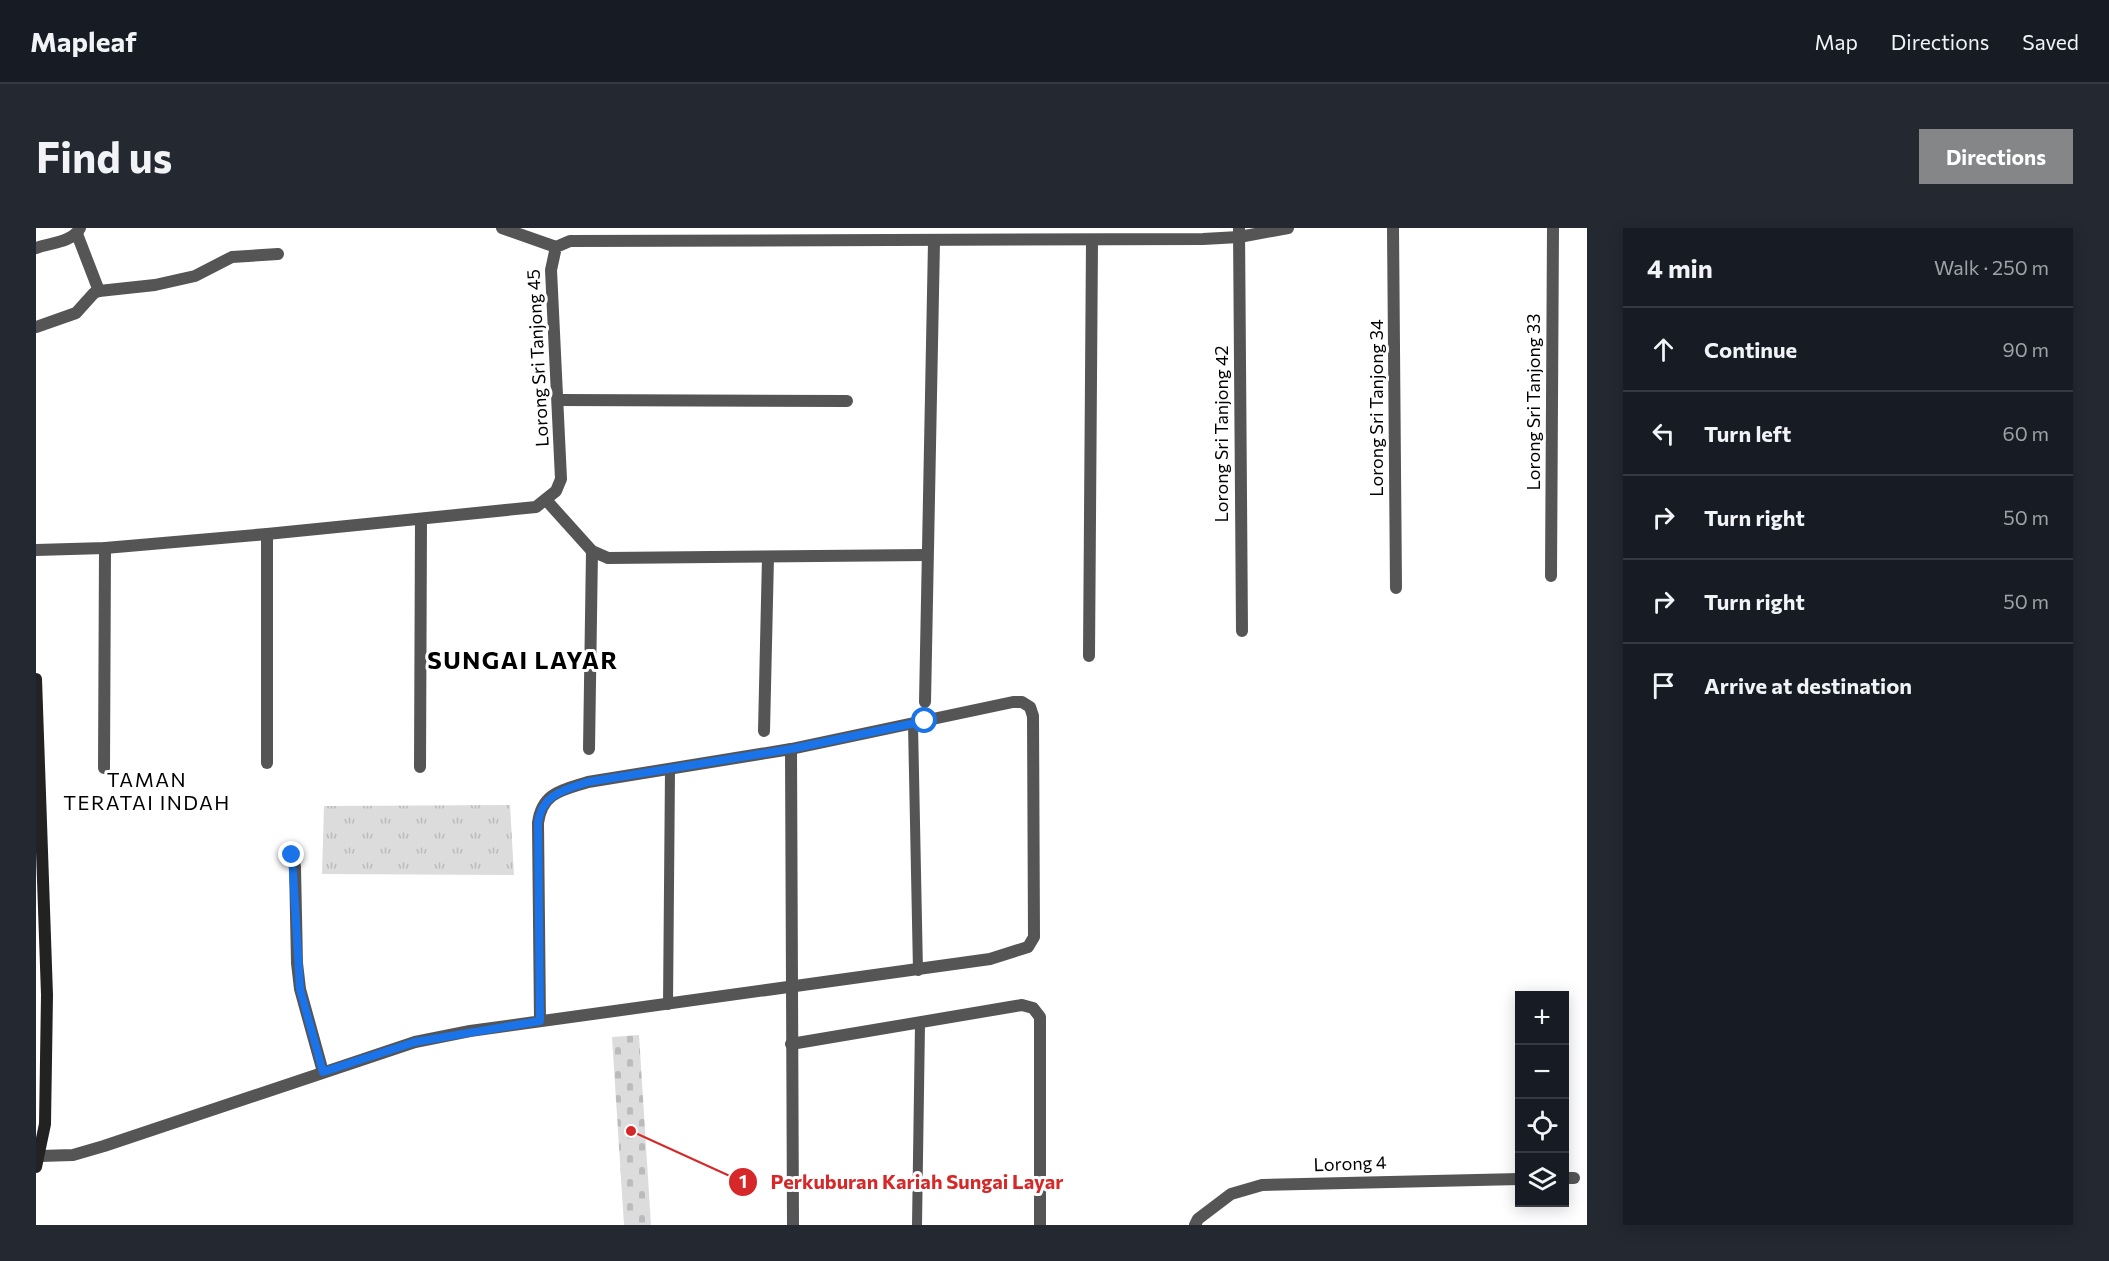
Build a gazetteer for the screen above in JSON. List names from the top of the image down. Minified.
{"streets":{"street":["Lorong Sri Tanjong 45","Lorong Sri Tanjong 33","Lorong Sri Tanjong 34","Lorong Sri Tanjong 42","Lorong 4"]},"crossings":[["Lorong Sri Tanjong 45","Lorong Sri Tanjong 42"]],"districts":["SUNGAI LAYAR","TAMAN TERATAI INDAH"],"places":["Perkuburan Kariah Sungai Layar"],"page":{"header":"Mapleaf","nav":["Map","Directions","Saved"],"buttons":"Directions","title":"Find us","heading":["4 min","Walk · 250 m"],"list":[["Continue","90 m"],["Turn left","60 m"],["Turn right","50 m"],["Turn right","50 m"],"Arrive at destination"],"map_buttons":["+","−"]}}
